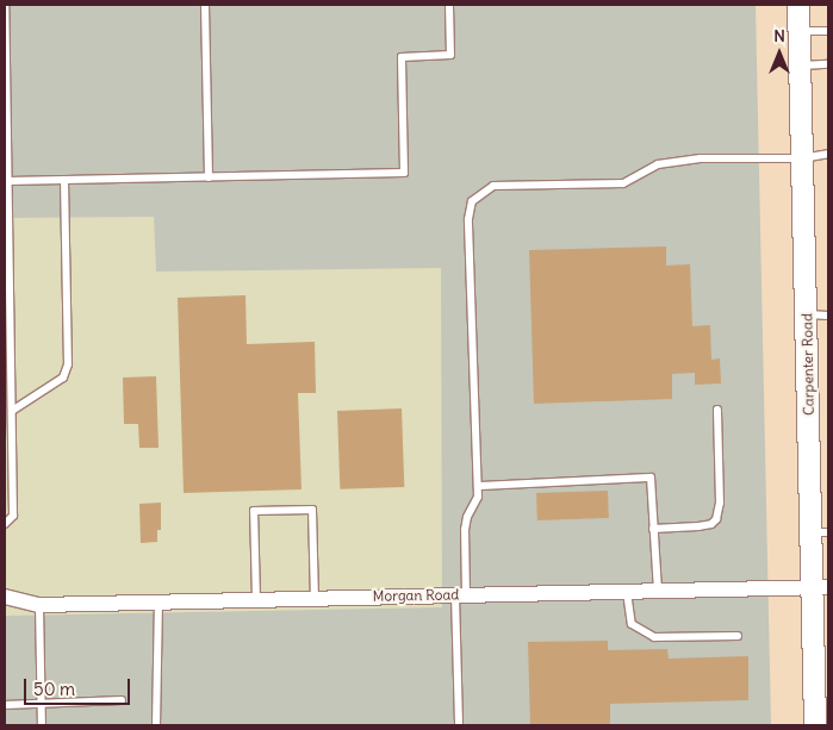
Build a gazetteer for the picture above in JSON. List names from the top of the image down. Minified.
{"streets":{"main road":["Carpenter Road"],"street":["Morgan Road"]},"crossings":[["Carpenter Road","Morgan Road"]],"scale_bar":"50 m","north":"top"}
